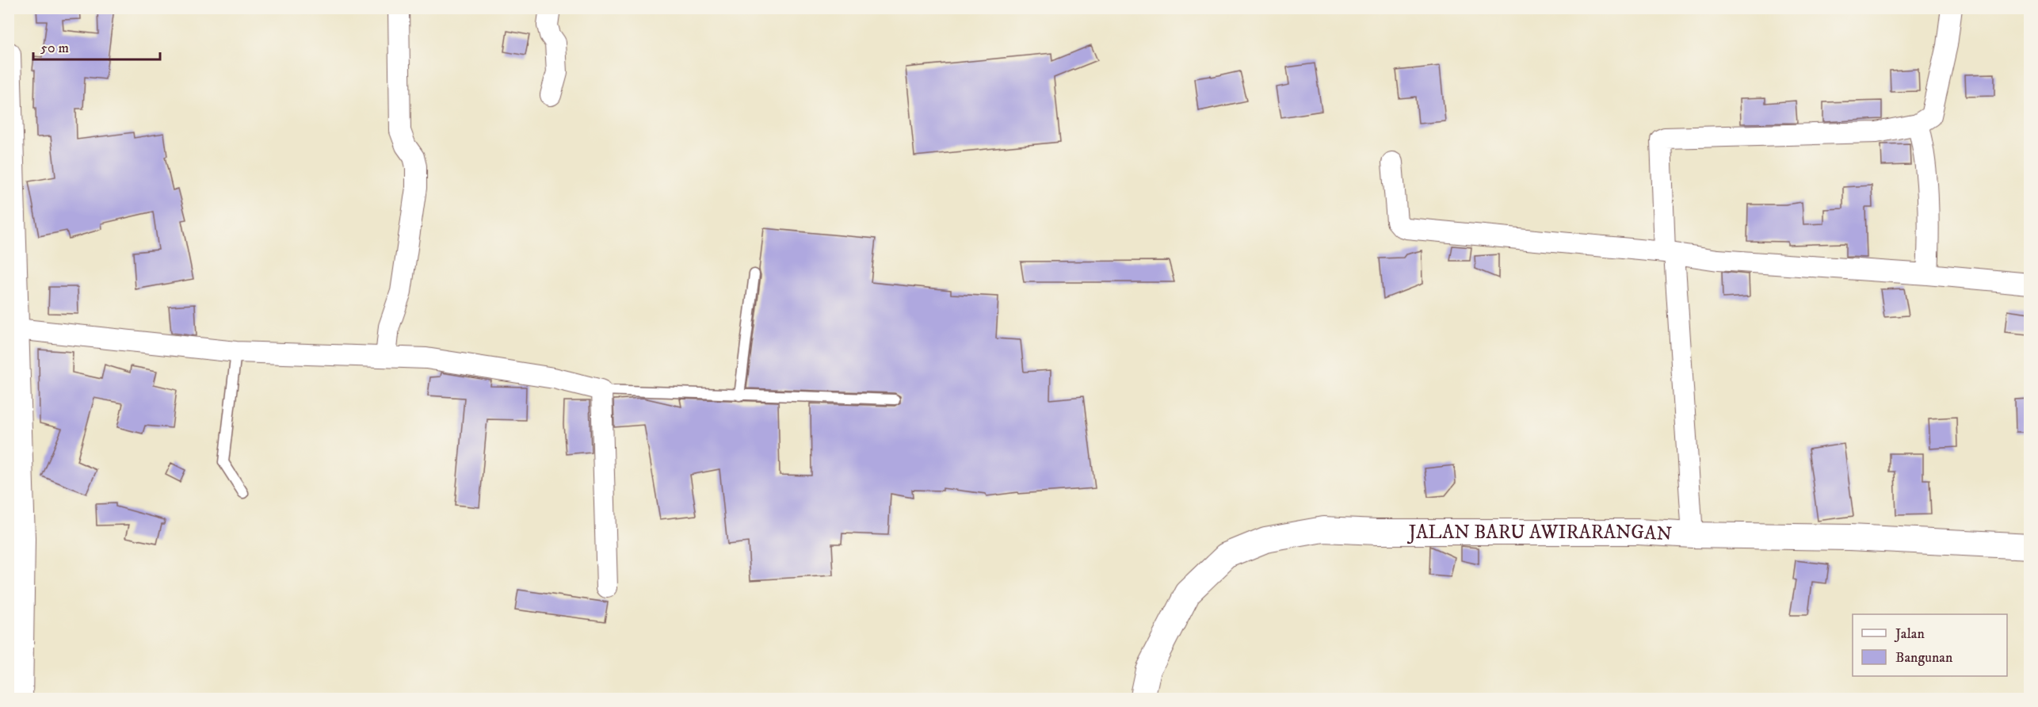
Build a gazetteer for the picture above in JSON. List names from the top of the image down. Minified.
{"streets":{"street":["JALAN BARU AWIRARANGAN"]},"legend":["Jalan","Bangunan"],"scale_bar":"50 m"}
